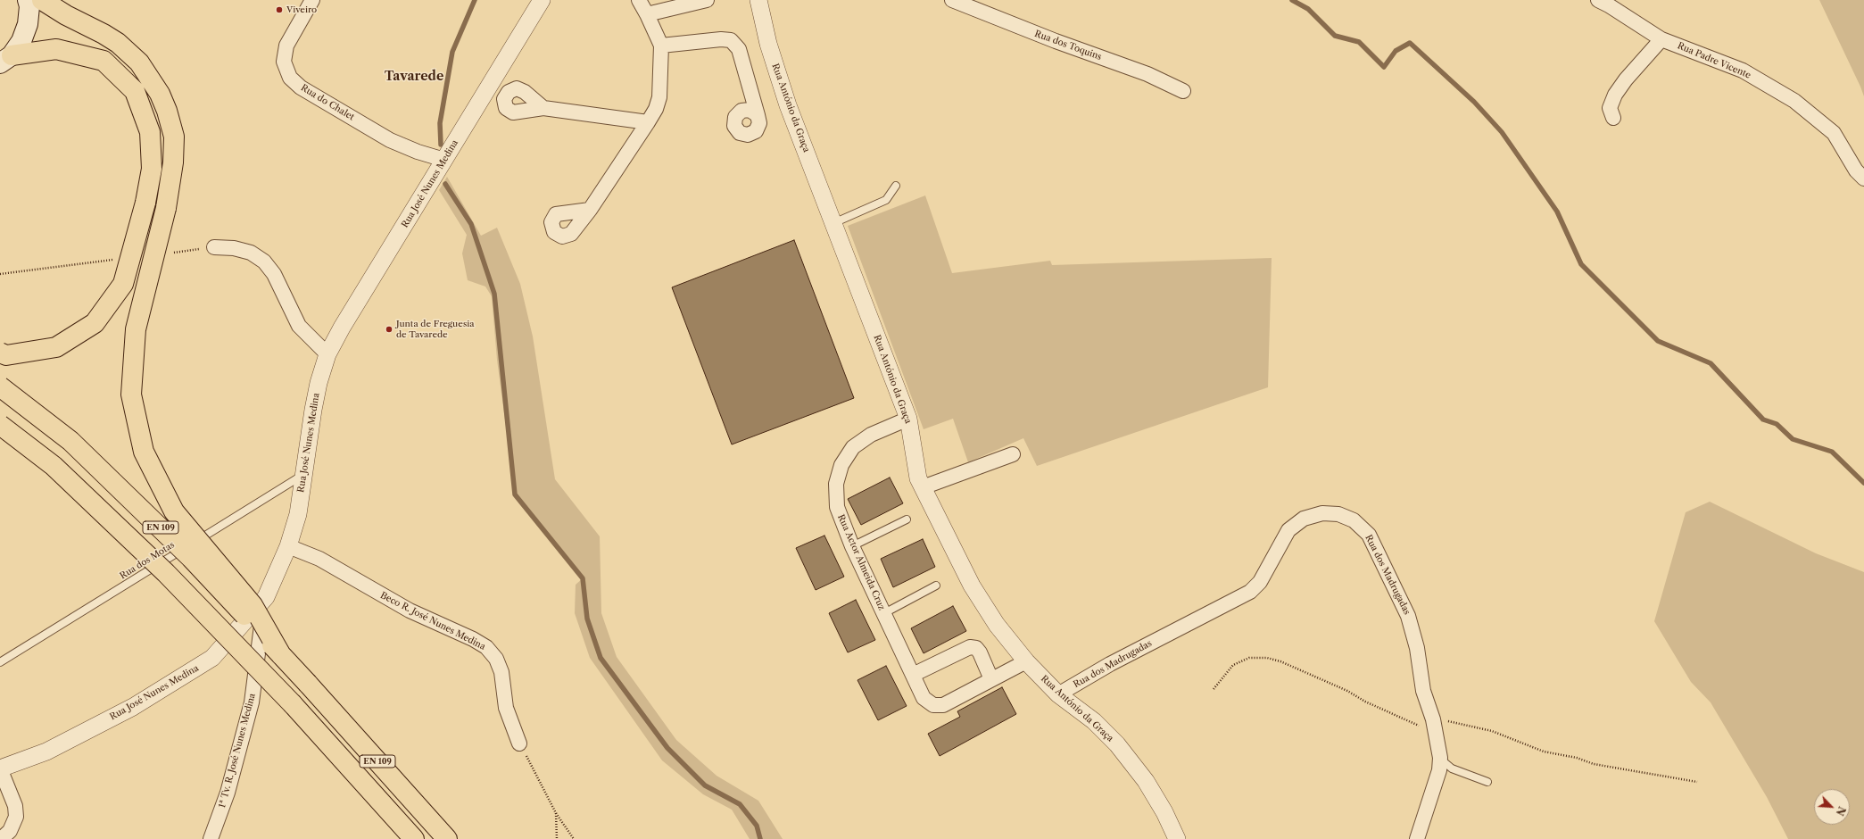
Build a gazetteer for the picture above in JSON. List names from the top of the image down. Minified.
{"streets":{"main road":["EN 109"],"street":["Rua dos Toquins","Rua Padre Vicente","Rua do Chalet","Rua António da Graça","Rua José Nunes Medina","Rua Actor Almeida Cruz","Rua dos Madrugadas","Beco R. José Nunes Medina","1ª Tv. R. José Nunes Medina"],"lane":["Rua dos Motas"]},"crossings":[["Rua do Chalet","Rua José Nunes Medina"],["Rua António da Graça","Rua Actor Almeida Cruz"],["Rua António da Graça","Rua dos Madrugadas"],["Rua José Nunes Medina","Rua dos Motas"],["Rua José Nunes Medina","Beco R. José Nunes Medina"],["Rua José Nunes Medina","1ª Tv. R. José Nunes Medina"]],"districts":["Tavarede"],"places":["Viveiro","Junta de Freguesia de Tavarede"],"north":"bottom right"}
